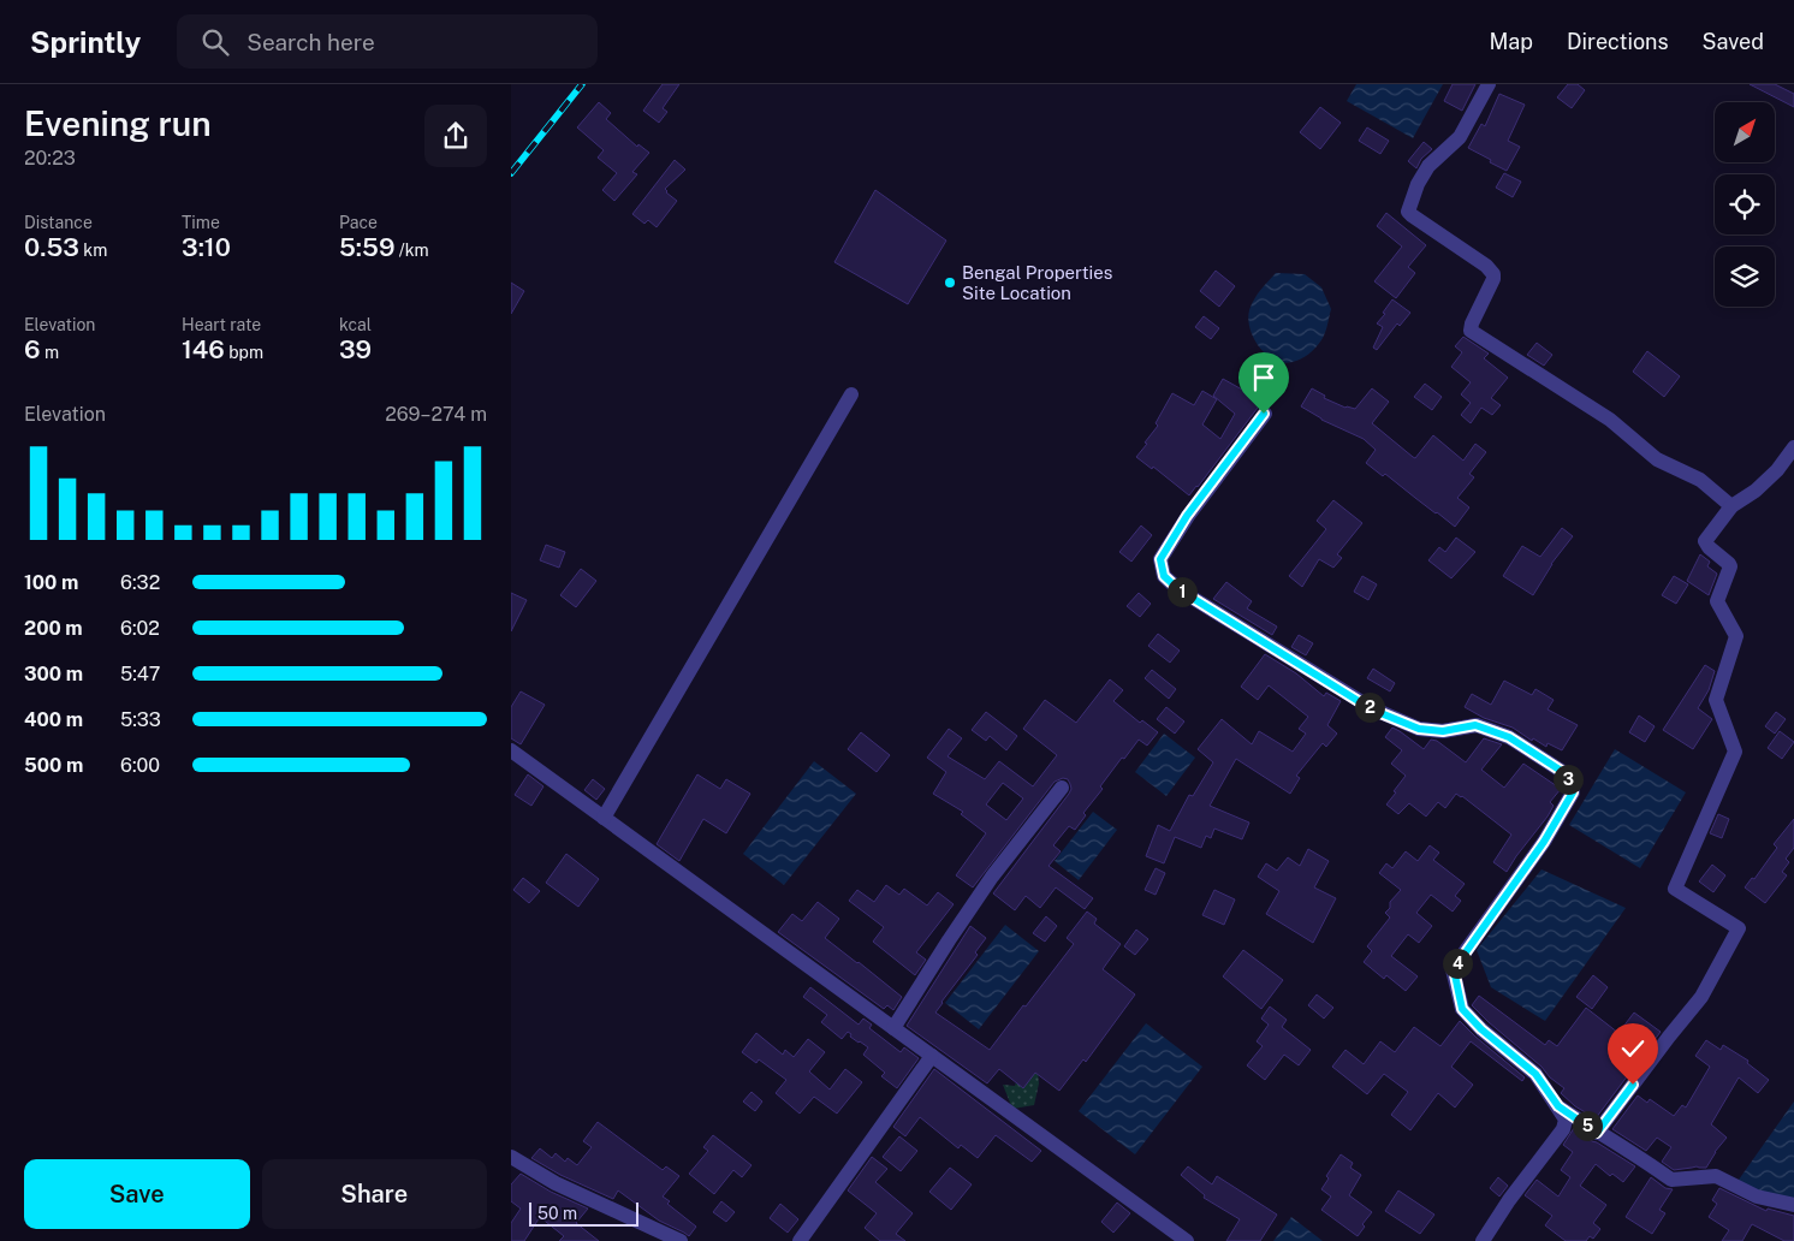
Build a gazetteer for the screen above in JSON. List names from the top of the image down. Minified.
{"places":["Bengal Properties Site Location"],"scale_bar":"50 m","north":"top right","page":{"header":"Sprintly","search":"Search here","nav":["Map","Directions","Saved"],"heading":["Evening run","20:23"],"stats":[["Distance","0.53 km"],["Time","3:10"],["Pace","5:59 /km"],["Elevation","6 m"],["Heart rate","146 bpm"],["kcal","39"]],"chart":["Elevation","269–274 m"],"list":[{"name":"100 m","note":"6:32"},{"name":"200 m","note":"6:02"},{"name":"300 m","note":"5:47"},{"name":"400 m","note":"5:33"},{"name":"500 m","note":"6:00"}],"pins":["1","2","3","4","5"],"buttons":["Save","Share"],"scale":"50 m"}}
